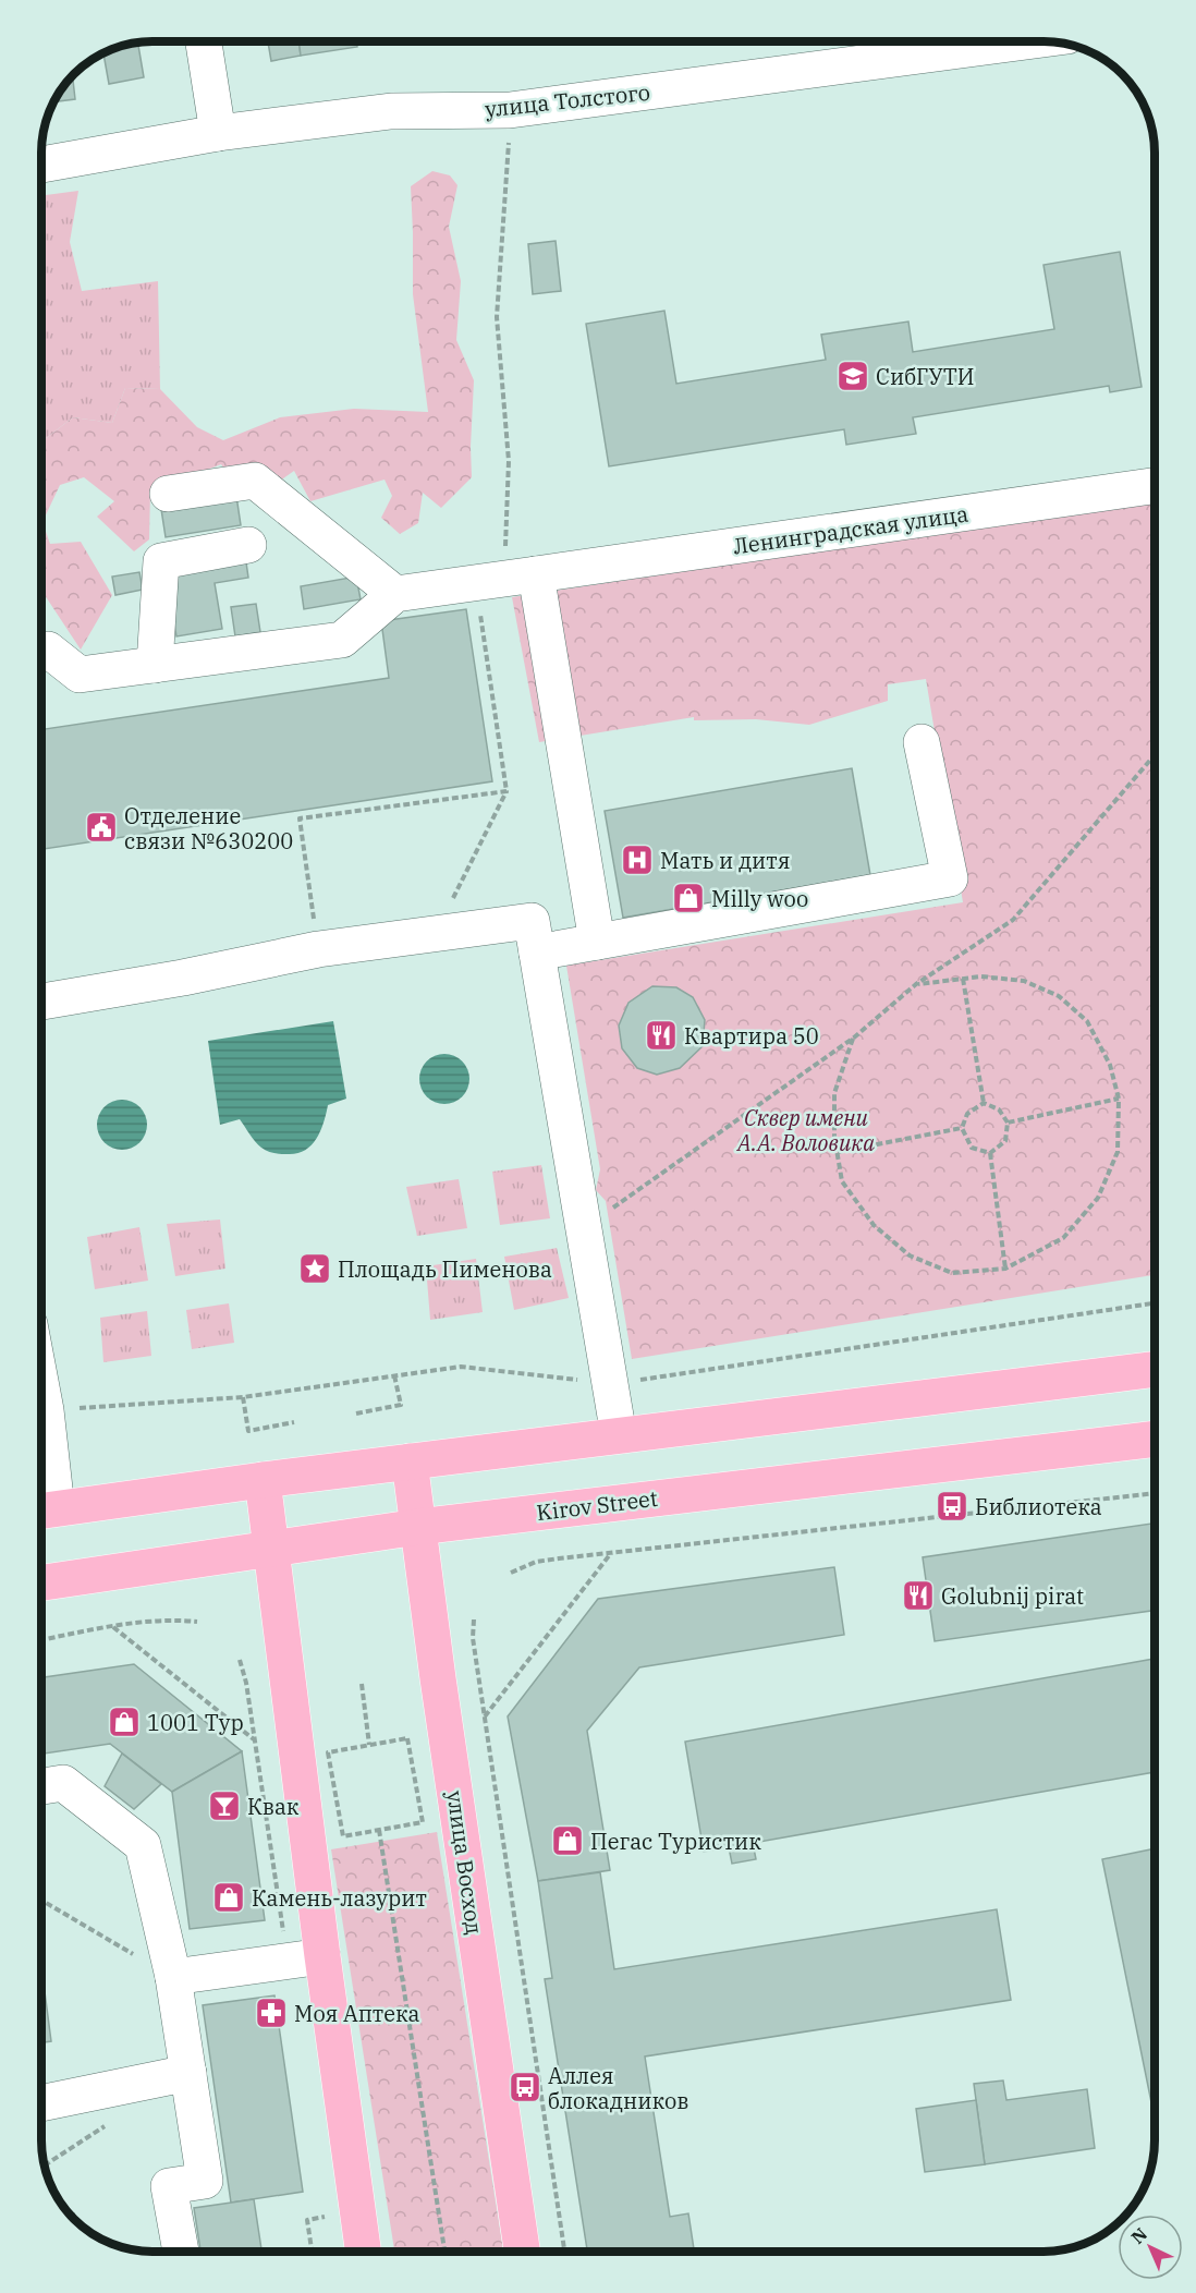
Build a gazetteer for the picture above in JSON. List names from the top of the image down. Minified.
{"streets":{"main road":["Kirov Street","улица Восход"],"street":["улица Толстого","Ленинградская улица"]},"crossings":[["Kirov Street","улица Восход"]],"parks":["Cквер имени А.А. Воловика"],"places":{"school or university":["СибГУТИ"],"public building":["Отделение связи №630200"],"hospital":["Мать и дитя"],"shop":["Milly woo","1001 Тур","Пегас Туристик","Камень-лазурит"],"restaurant":["Квартира 50","Golubnij pirat"],"place":["Площадь Пименова"],"bus stop":["Библиотека","Аллея блокадников"],"bar":["Квак"],"pharmacy":["Моя Аптека"]},"north":"top left"}
